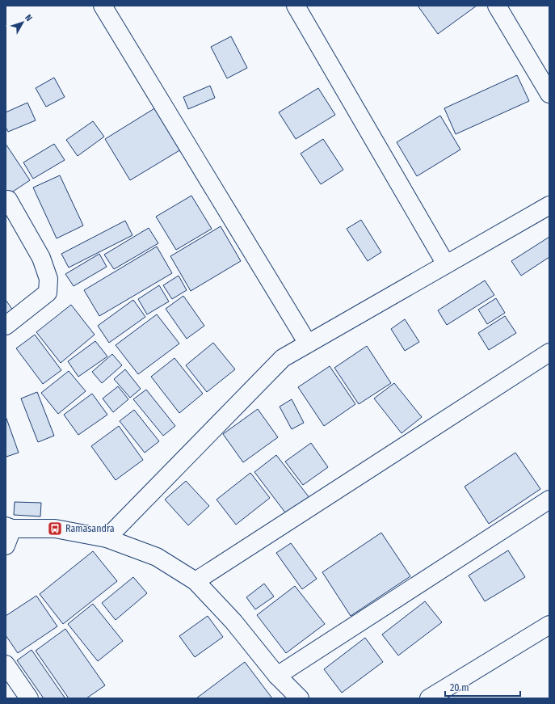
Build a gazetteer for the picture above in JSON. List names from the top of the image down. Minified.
{"places":{"bus stop":["Ramasandra"]},"scale_bar":"20 m","north":"top right"}
